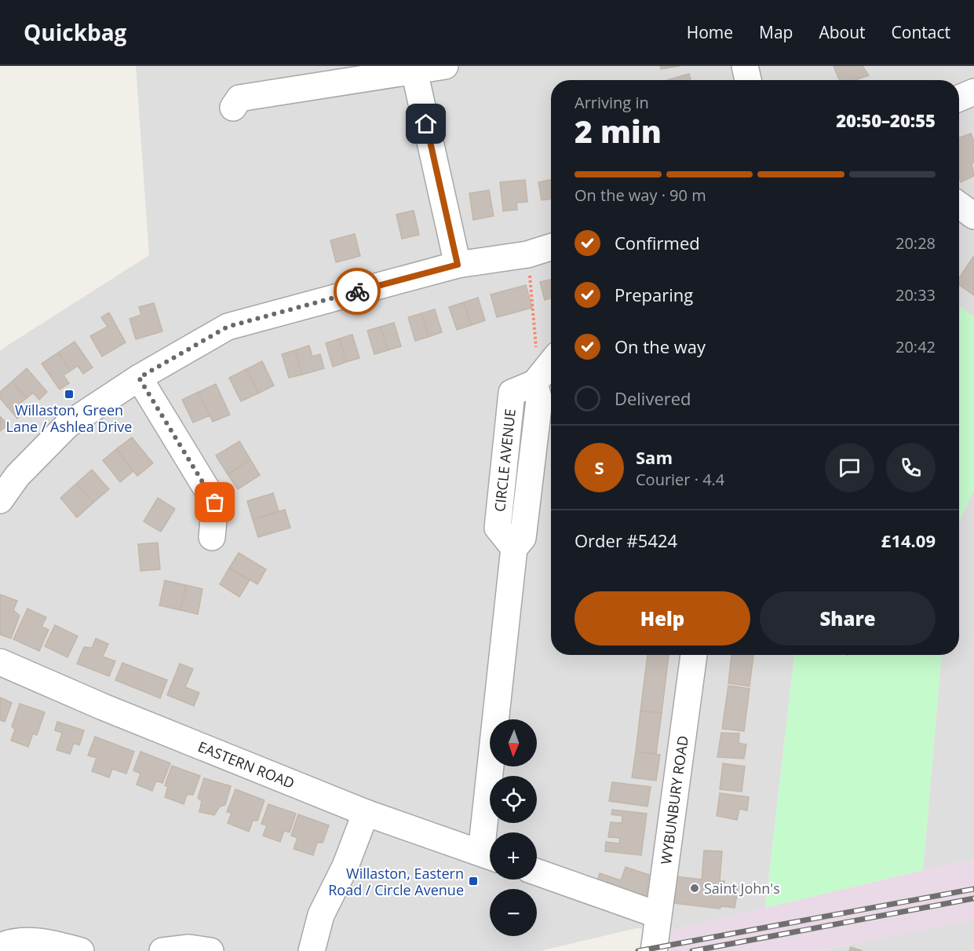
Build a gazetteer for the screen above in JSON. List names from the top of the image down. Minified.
{"streets":{"street":["CIRCLE AVENUE","EASTERN ROAD","WYBUNBURY ROAD"]},"places":{"transit":["Willaston, Green Lane / Ashlea Drive","Willaston, Eastern Road / Circle Avenue"],"other":["Saint John's"]},"north":"bottom","page":{"header":"Quickbag","nav":["Home","Map","About","Contact"],"heading":["2 min","Arriving in","20:50–20:55"],"panel":["Sam","Courier · 4.4","Order #5424","£14.09"],"bar":"On the way · 90 m","list":[["Confirmed","20:28"],["Preparing","20:33"],["On the way","20:42"],"Delivered"],"round":"S","buttons":["Help","Share"],"map_buttons":["+","−"]}}
